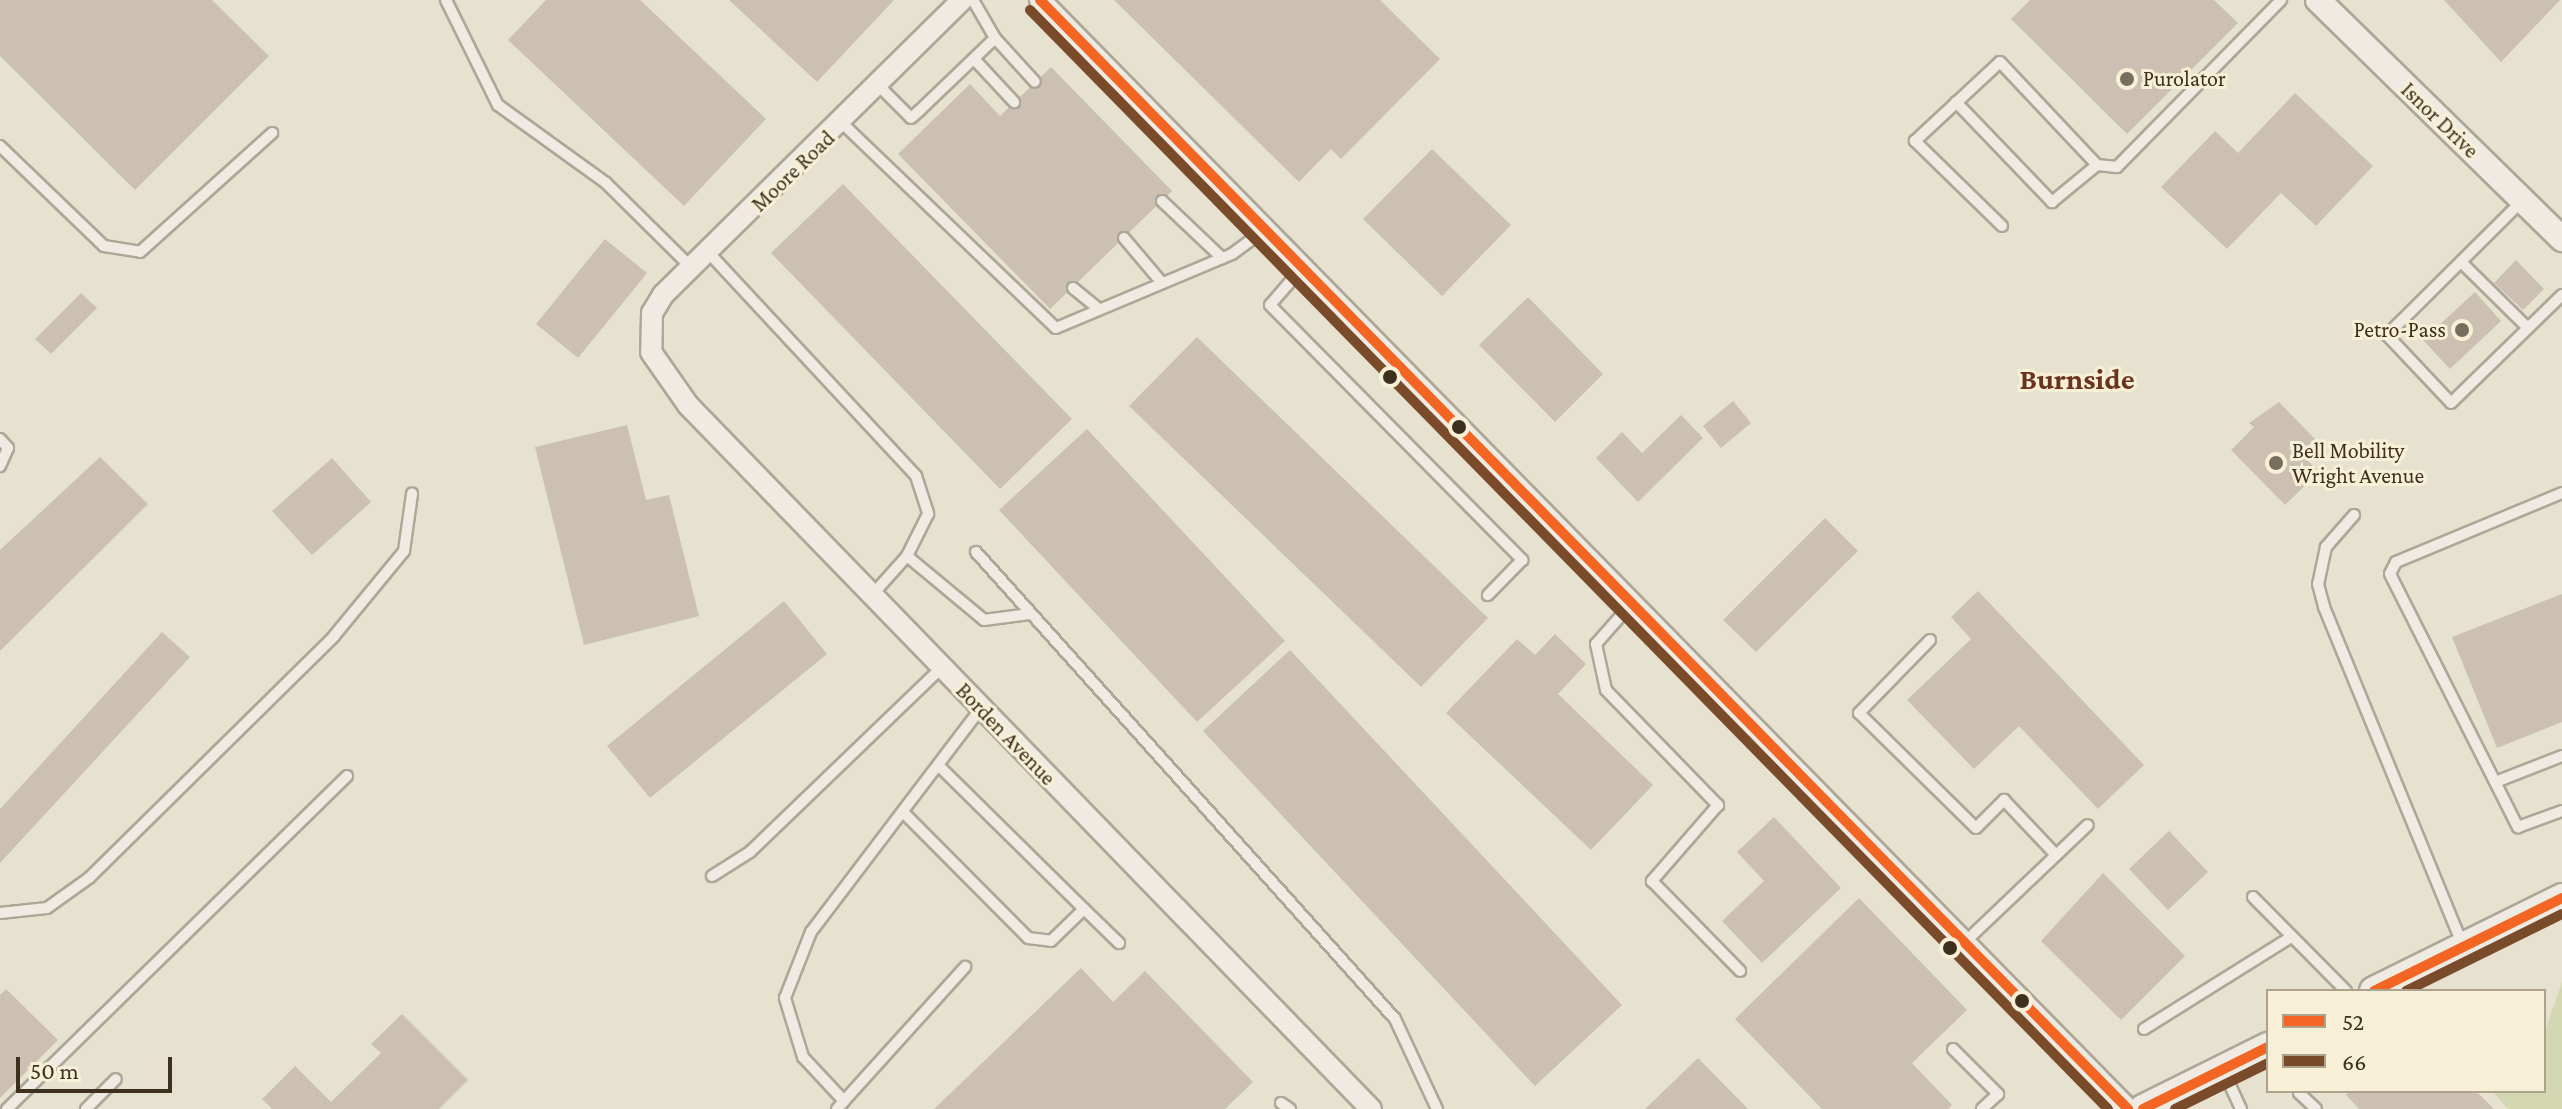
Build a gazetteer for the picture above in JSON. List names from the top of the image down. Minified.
{"streets":{"street":["Isnor Drive","Moore Road","Borden Avenue"]},"crossings":[["Moore Road","Borden Avenue"]],"districts":["Burnside"],"places":["Purolator","Petro-Pass","Bell Mobility Wright Avenue"],"lines":["transit line 52","transit line 66"],"legend":["52","66"],"scale_bar":"50 m"}
